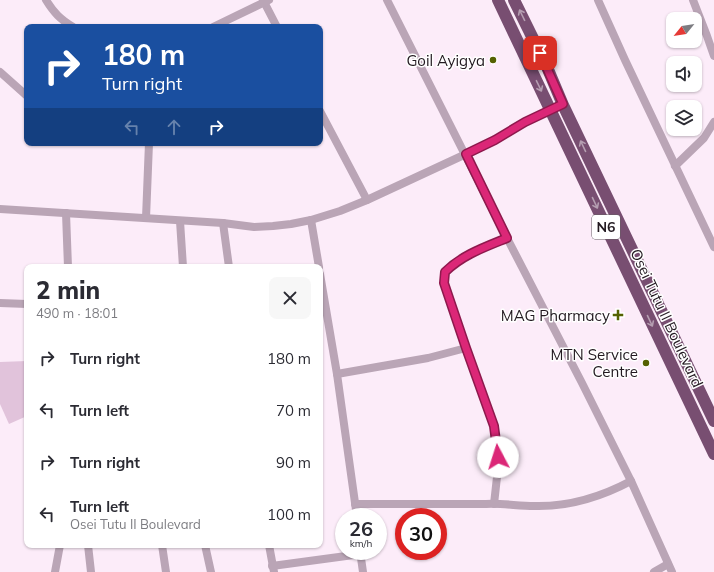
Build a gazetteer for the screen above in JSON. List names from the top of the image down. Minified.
{"streets":{"highway":["N6","Osei Tutu II Boulevard"]},"places":{"other":["Goil Ayigya","MTN Service Centre"],"health":["MAG Pharmacy"]},"north":"bottom left","page":{"turn":["180 m","Turn right"],"heading":["2 min","490 m · 18:01"],"list":[{"name":"Turn right","value":"180 m"},{"name":"Turn left","value":"70 m"},{"name":"Turn right","value":"90 m"},{"name":"Turn left","note":"Osei Tutu II Boulevard","value":"100 m"}],"speed":"26 km/h","limit":"30"}}
